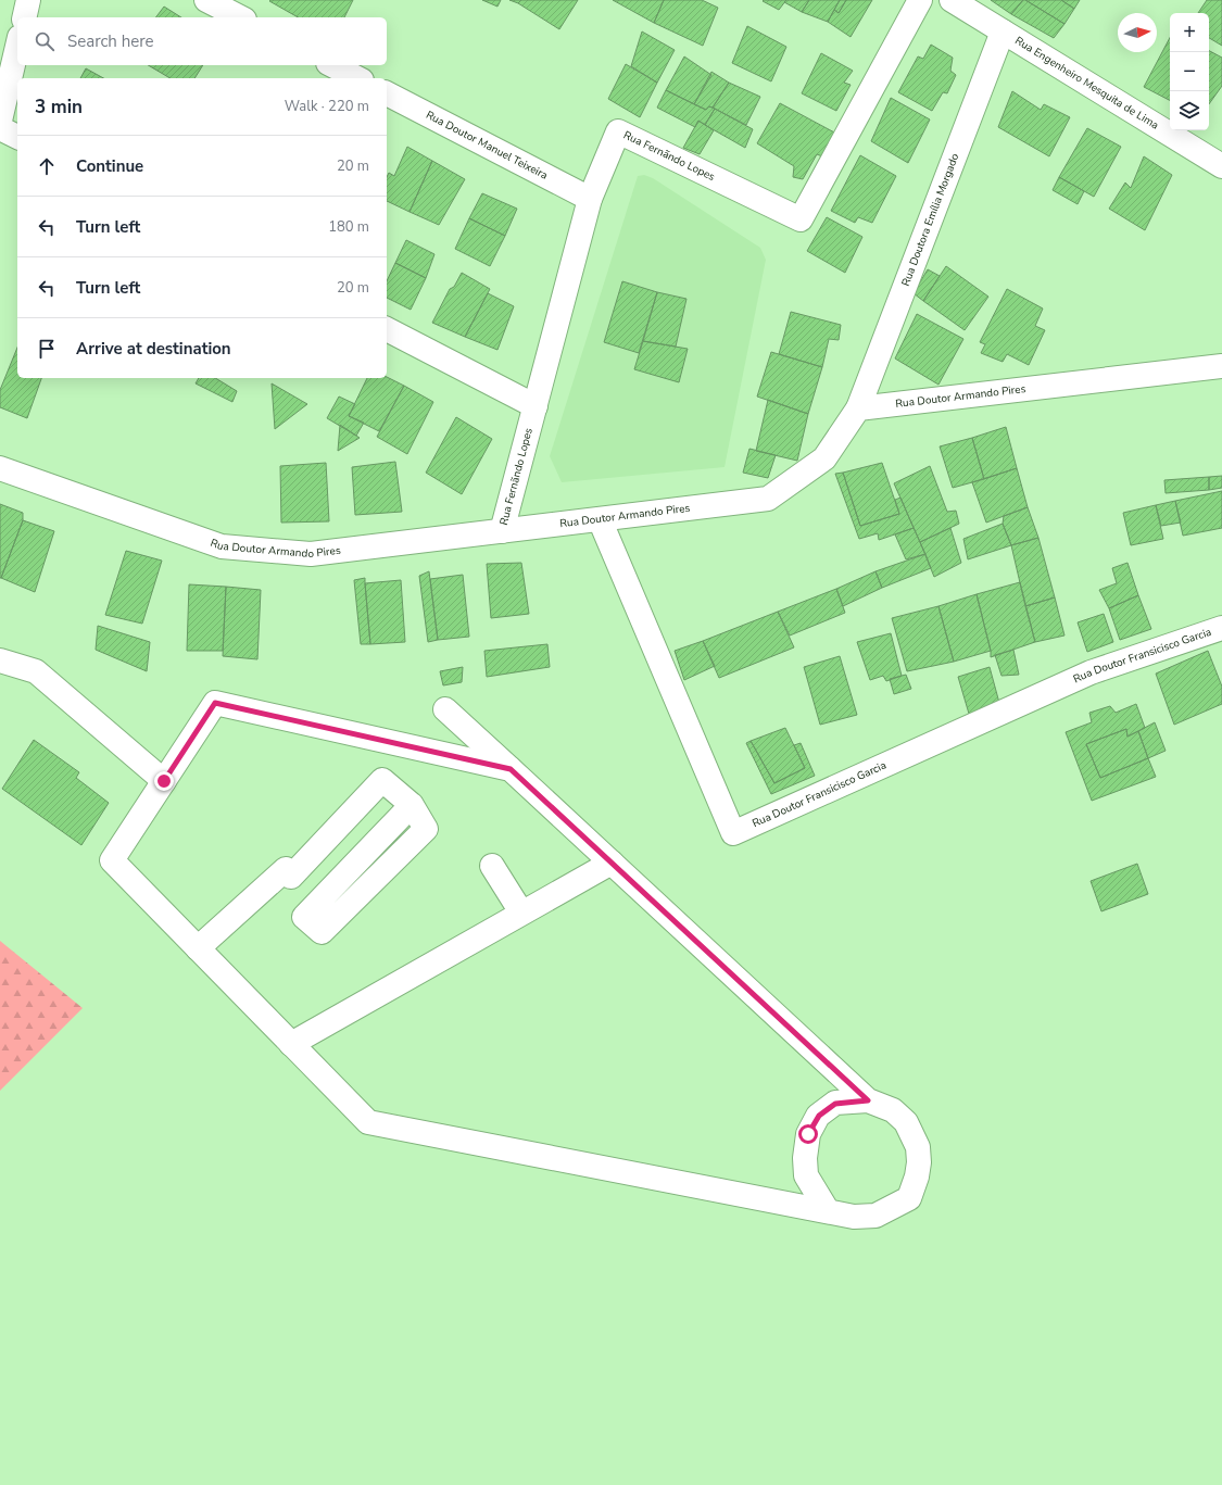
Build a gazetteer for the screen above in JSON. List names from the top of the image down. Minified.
{"streets":{"street":["Rua Engenheiro Mesquita de Lima","Rua Doutor Manuel Teixeira","Rua Fernãndo Lopes","Rua Doutora Emília Morgado","Rua Doutor Armando Pires","Rua Doutor Fransicisco Garcia"]},"crossings":[["Rua Engenheiro Mesquita de Lima","Rua Doutora Emília Morgado"],["Rua Doutor Manuel Teixeira","Rua Fernãndo Lopes"],["Rua Fernãndo Lopes","Rua Doutor Armando Pires"],["Rua Doutora Emília Morgado","Rua Doutor Armando Pires"],["Rua Doutor Armando Pires","Rua Doutor Fransicisco Garcia"]],"north":"right","page":{"map_buttons":["+","−"],"search":"Search here","heading":["3 min","Walk · 220 m"],"list":[["Continue","20 m"],["Turn left","180 m"],["Turn left","20 m"],"Arrive at destination"]}}
